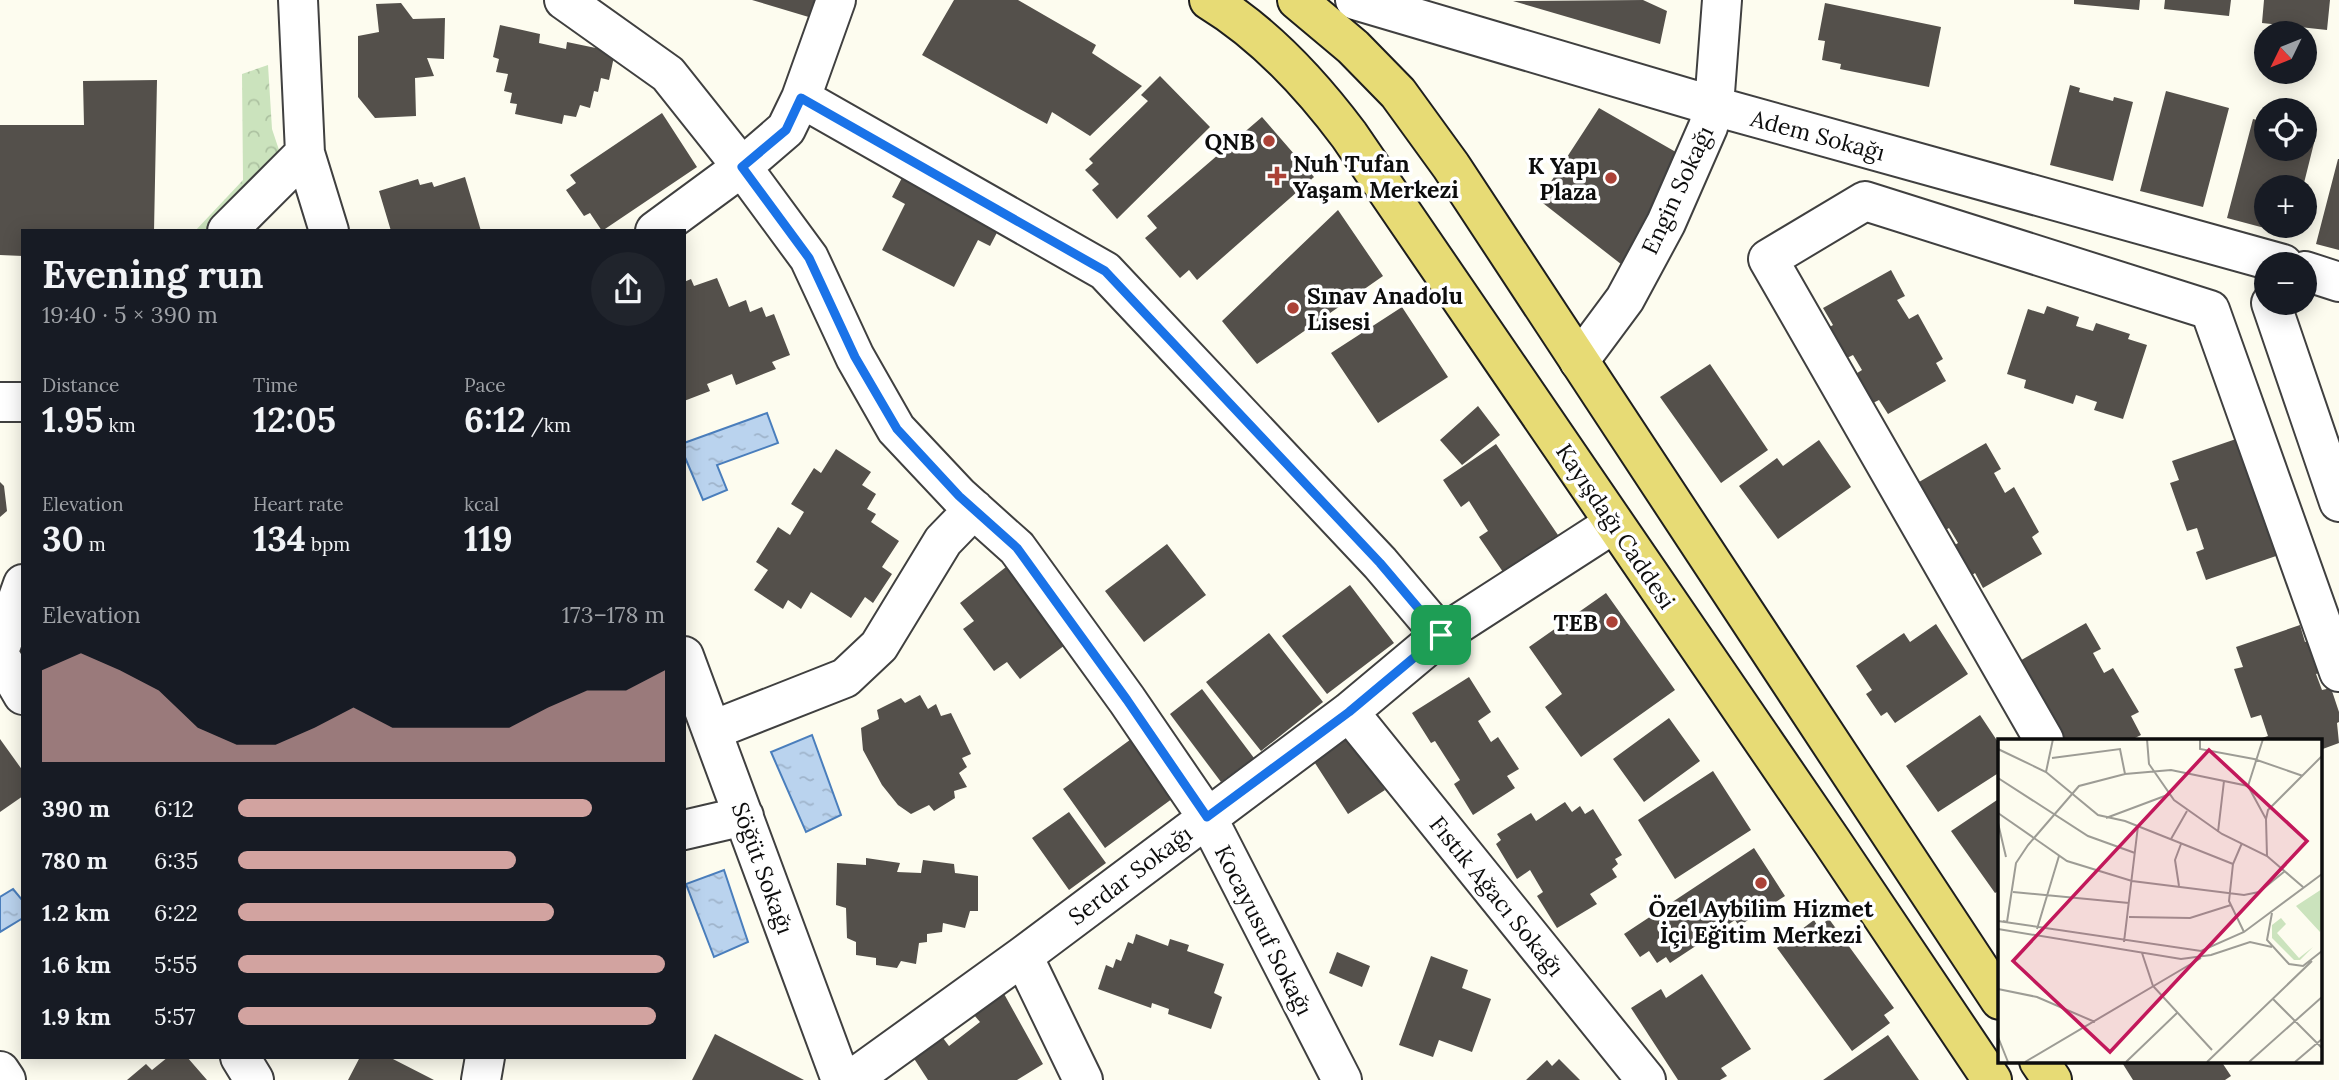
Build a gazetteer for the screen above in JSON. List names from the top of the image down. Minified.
{"streets":{"main road":["Kayışdağı Caddesi"],"street":["Adem Sokağı","Engin Sokağı","Söğüt Sokağı","Serdar Sokağı","Fıstık Ağacı Sokağı","Kocayusuf Sokağı"]},"crossings":[["Adem Sokağı","Engin Sokağı"],["Kayışdağı Caddesi","Serdar Sokağı"],["Serdar Sokağı","Fıstık Ağacı Sokağı"],["Serdar Sokağı","Kocayusuf Sokağı"]],"places":{"other":["QNB","K Yapı Plaza","Sınav Anadolu Lisesi","TEB","Özel Aybilim Hizmet İçi Eğitim Merkezi"],"health":["Nuh Tufan Yaşam Merkezi"]},"north":"bottom left","page":{"map_buttons":["+","−"],"heading":["Evening run","19:40 · 5 × 390 m"],"stats":[["Distance","1.95 km"],["Time","12:05"],["Pace","6:12 /km"],["Elevation","30 m"],["Heart rate","134 bpm"],["kcal","119"]],"chart":["Elevation","173–178 m"],"list":[{"name":"390 m","note":"6:12"},{"name":"780 m","note":"6:35"},{"name":"1.2 km","note":"6:22"},{"name":"1.6 km","note":"5:55"},{"name":"1.9 km","note":"5:57"}]}}
